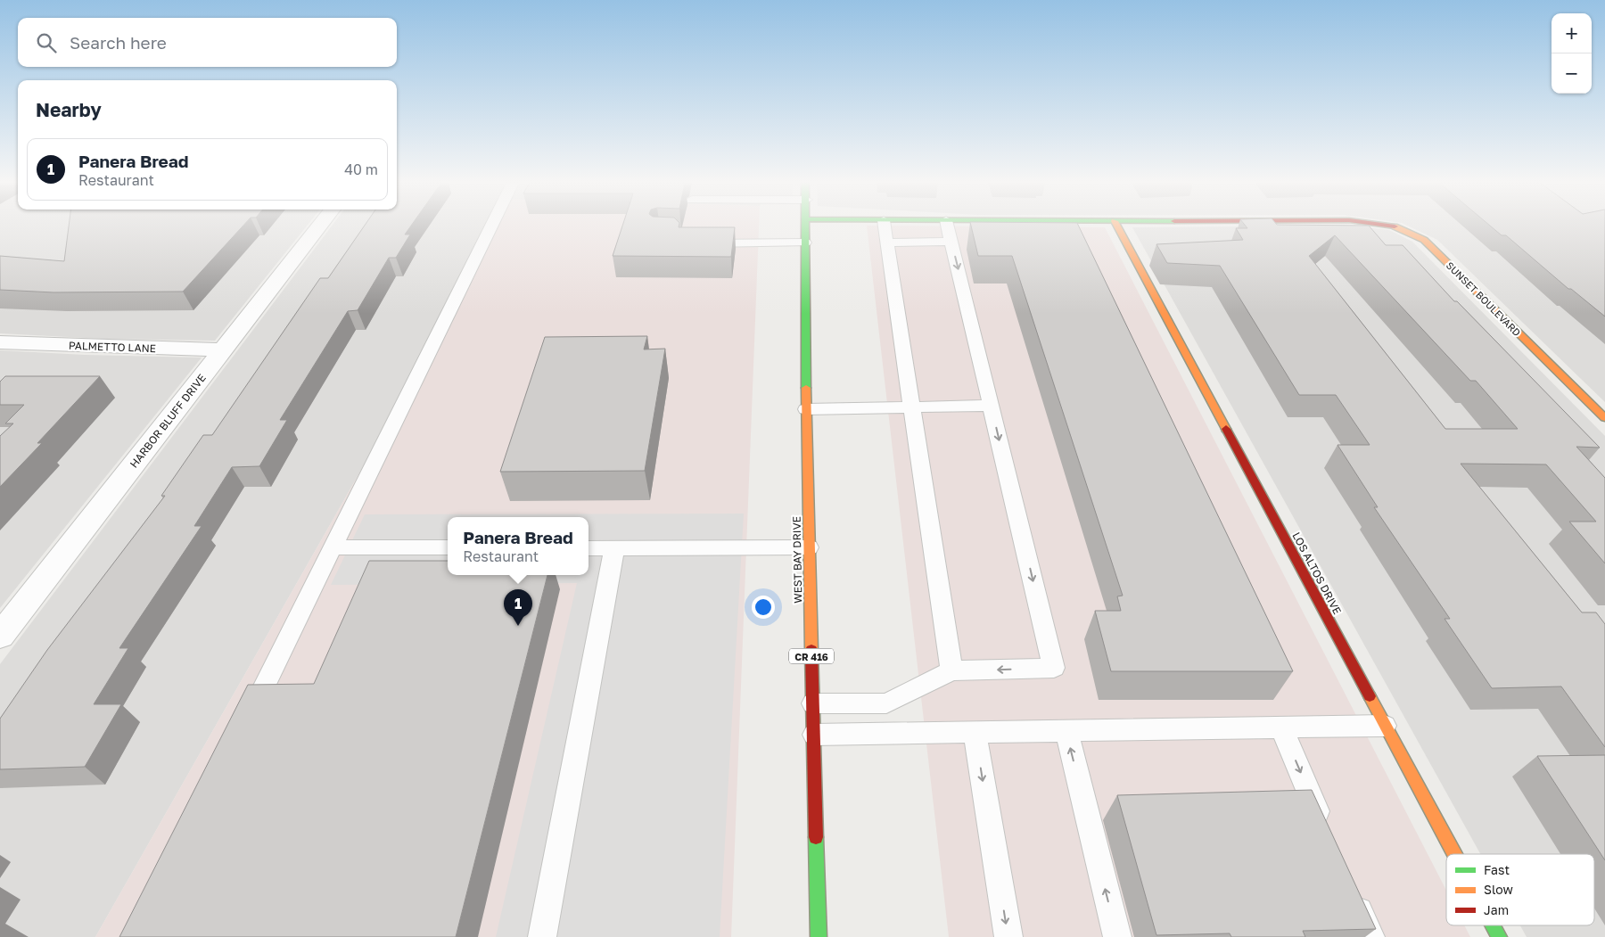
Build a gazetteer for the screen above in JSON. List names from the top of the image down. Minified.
{"streets":{"street":["SUNSET BOULEVARD","PALMETTO LANE","HARBOR BLUFF DRIVE","WEST BAY DRIVE","LOS ALTOS DRIVE","CR 416"]},"crossings":[["PALMETTO LANE","HARBOR BLUFF DRIVE"]],"legend":["Fast","Slow","Jam"],"page":{"map_buttons":["+","−"],"search":"Search here","heading":"Nearby","list":[{"mark":"1","name":"Panera Bread","note":"Restaurant","value":"40 m"}],"popup":["Panera Bread","Restaurant"],"pins":"1"}}
